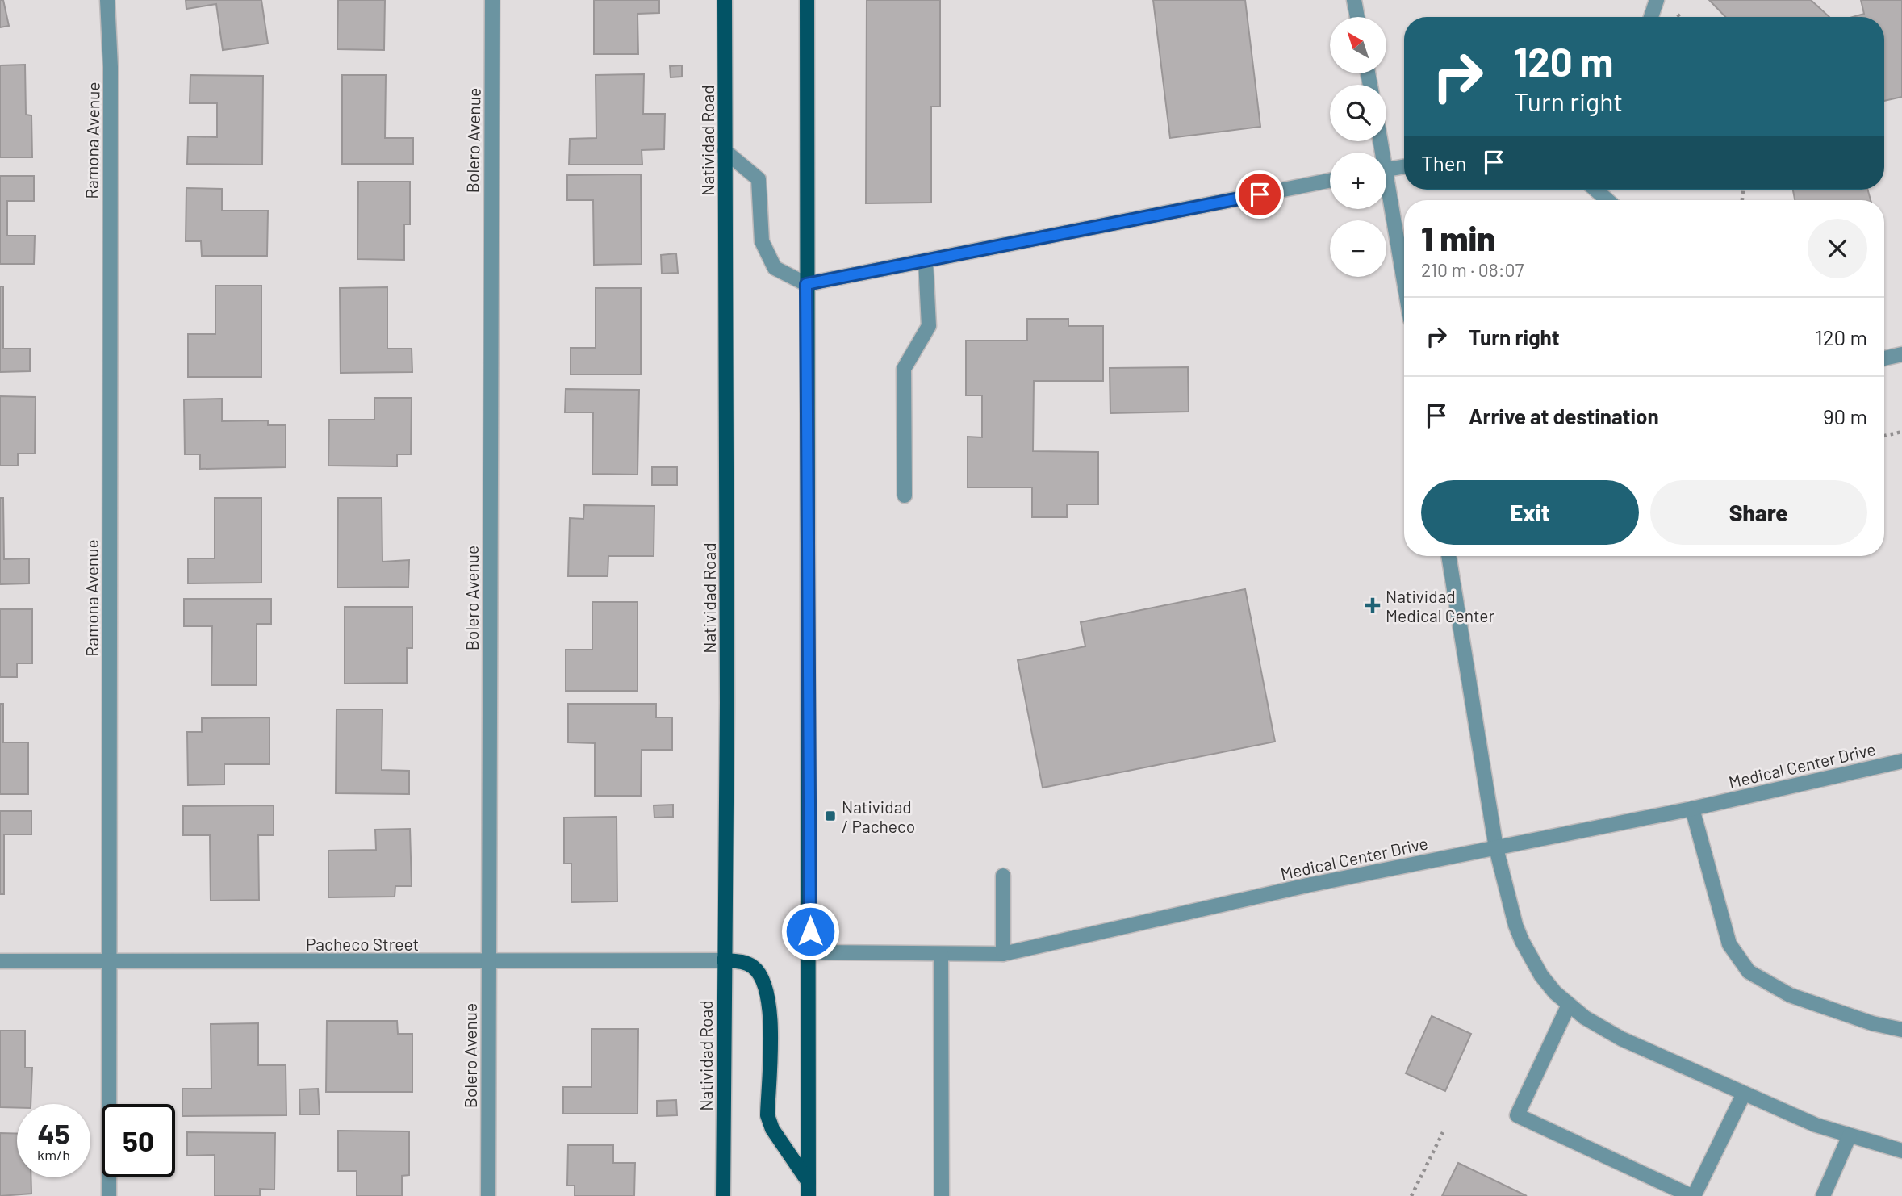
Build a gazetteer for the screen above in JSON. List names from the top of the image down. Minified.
{"streets":{"main road":["Natividad Road"],"street":["Ramona Avenue","Bolero Avenue","Medical Center Drive","Pacheco Street"]},"crossings":[["Ramona Avenue","Pacheco Street"],["Bolero Avenue","Pacheco Street"],["Natividad Road","Pacheco Street"]],"places":{"health":["Natividad Medical Center"],"transit":["Natividad / Pacheco"]},"north":"top left","page":{"map_buttons":["+","−"],"turn":["120 m","Turn right"],"then":"Then","heading":["1 min","210 m · 08:07"],"list":[{"name":"Turn right","value":"120 m"},{"name":"Arrive at destination","value":"90 m"}],"buttons":["Exit","Share"],"speed":"45 km/h","limit":"50"}}
